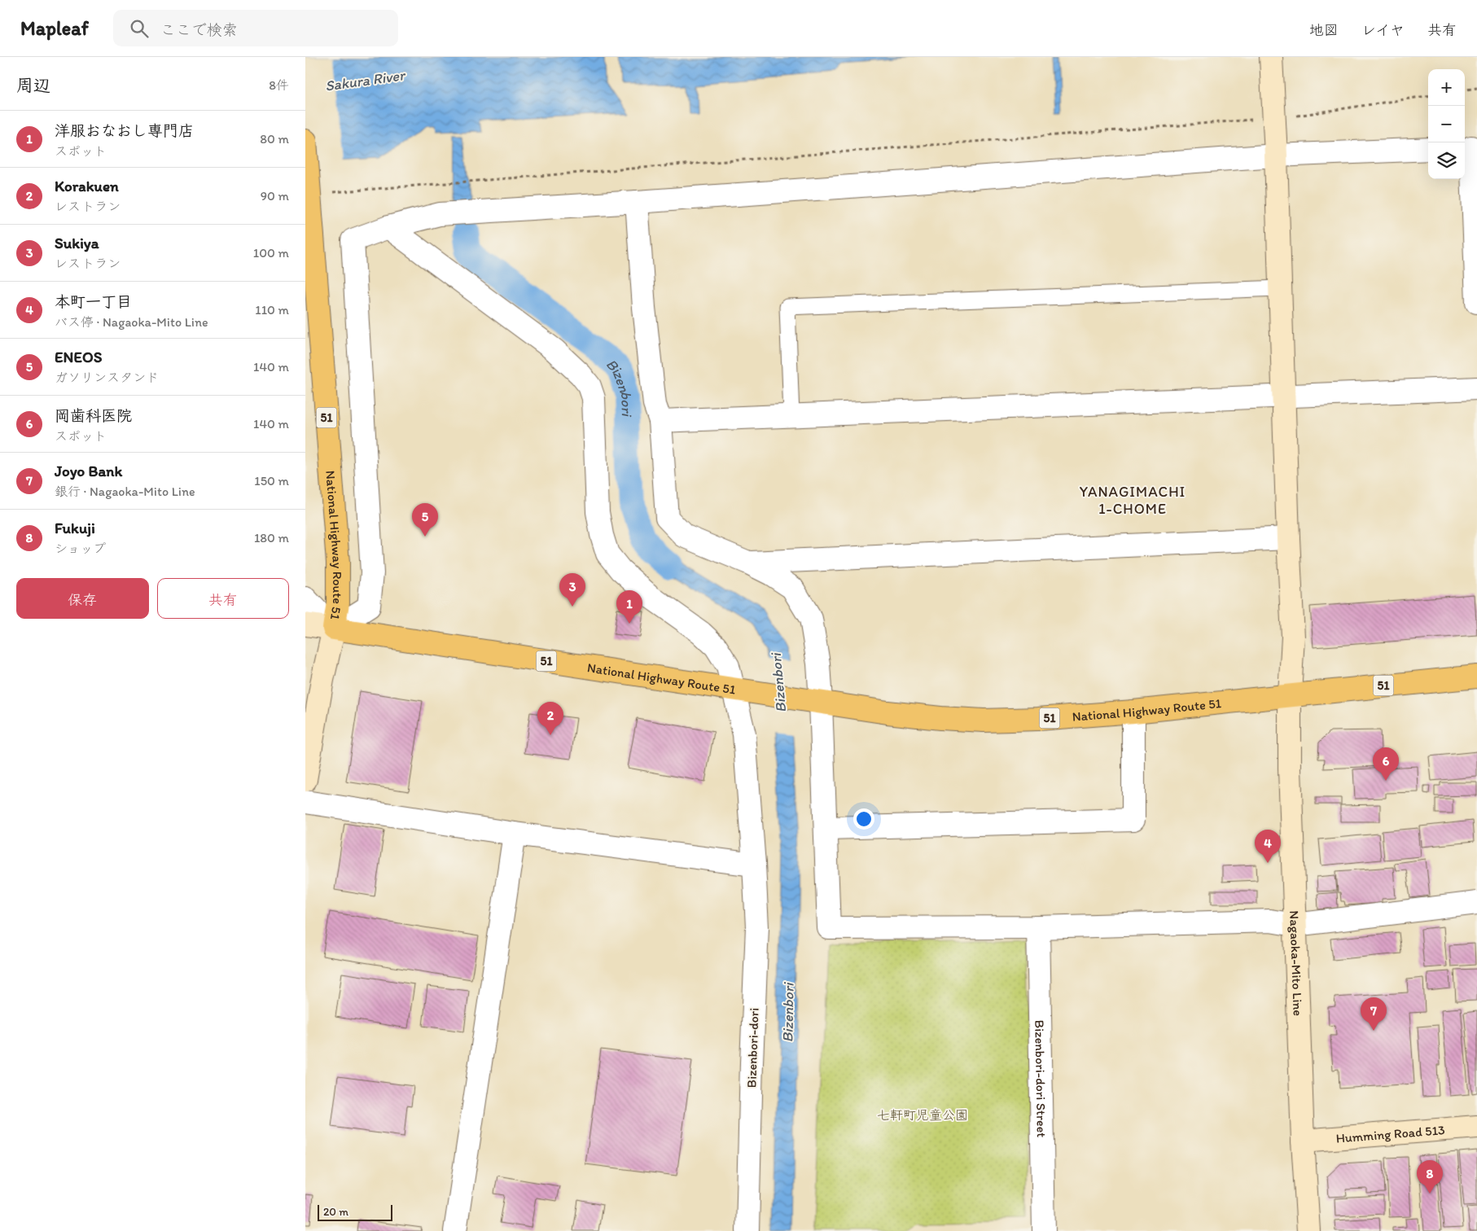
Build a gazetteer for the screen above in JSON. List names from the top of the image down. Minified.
{"streets":{"highway":["51","National Highway Route 51"],"street":["Nagaoka-Mito Line","Bizenbori-dori","Bizenbori-dori Street","Humming Road 513"]},"crossings":[["National Highway Route 51","Nagaoka-Mito Line"],["National Highway Route 51","Bizenbori-dori"],["Nagaoka-Mito Line","Humming Road 513"]],"districts":["YANAGIMACHI 1-CHOME"],"water":["Sakura River","Bizenbori"],"parks":["七軒町児童公園"],"scale_bar":"20 m","page":{"header":"Mapleaf","search":"ここで検索","nav":["地図","レイヤ","共有"],"heading":["周辺","8件"],"map_buttons":["+","−"],"list":[{"mark":"1","name":"洋服おなおし専門店","note":"スポット","value":"80 m"},{"mark":"2","name":"Korakuen","note":"レストラン","value":"90 m"},{"mark":"3","name":"Sukiya","note":"レストラン","value":"100 m"},{"mark":"4","name":"本町一丁目","note":"バス停 · Nagaoka-Mito Line","value":"110 m"},{"mark":"5","name":"ENEOS","note":"ガソリンスタンド","value":"140 m"},{"mark":"6","name":"岡歯科医院","note":"スポット","value":"140 m"},{"mark":"7","name":"Joyo Bank","note":"銀行 · Nagaoka-Mito Line","value":"150 m"},{"mark":"8","name":"Fukuji","note":"ショップ","value":"180 m"}],"pins":["5","3","1","2","6","4","7","8"],"buttons":["保存","共有"],"scale":"20 m"}}
